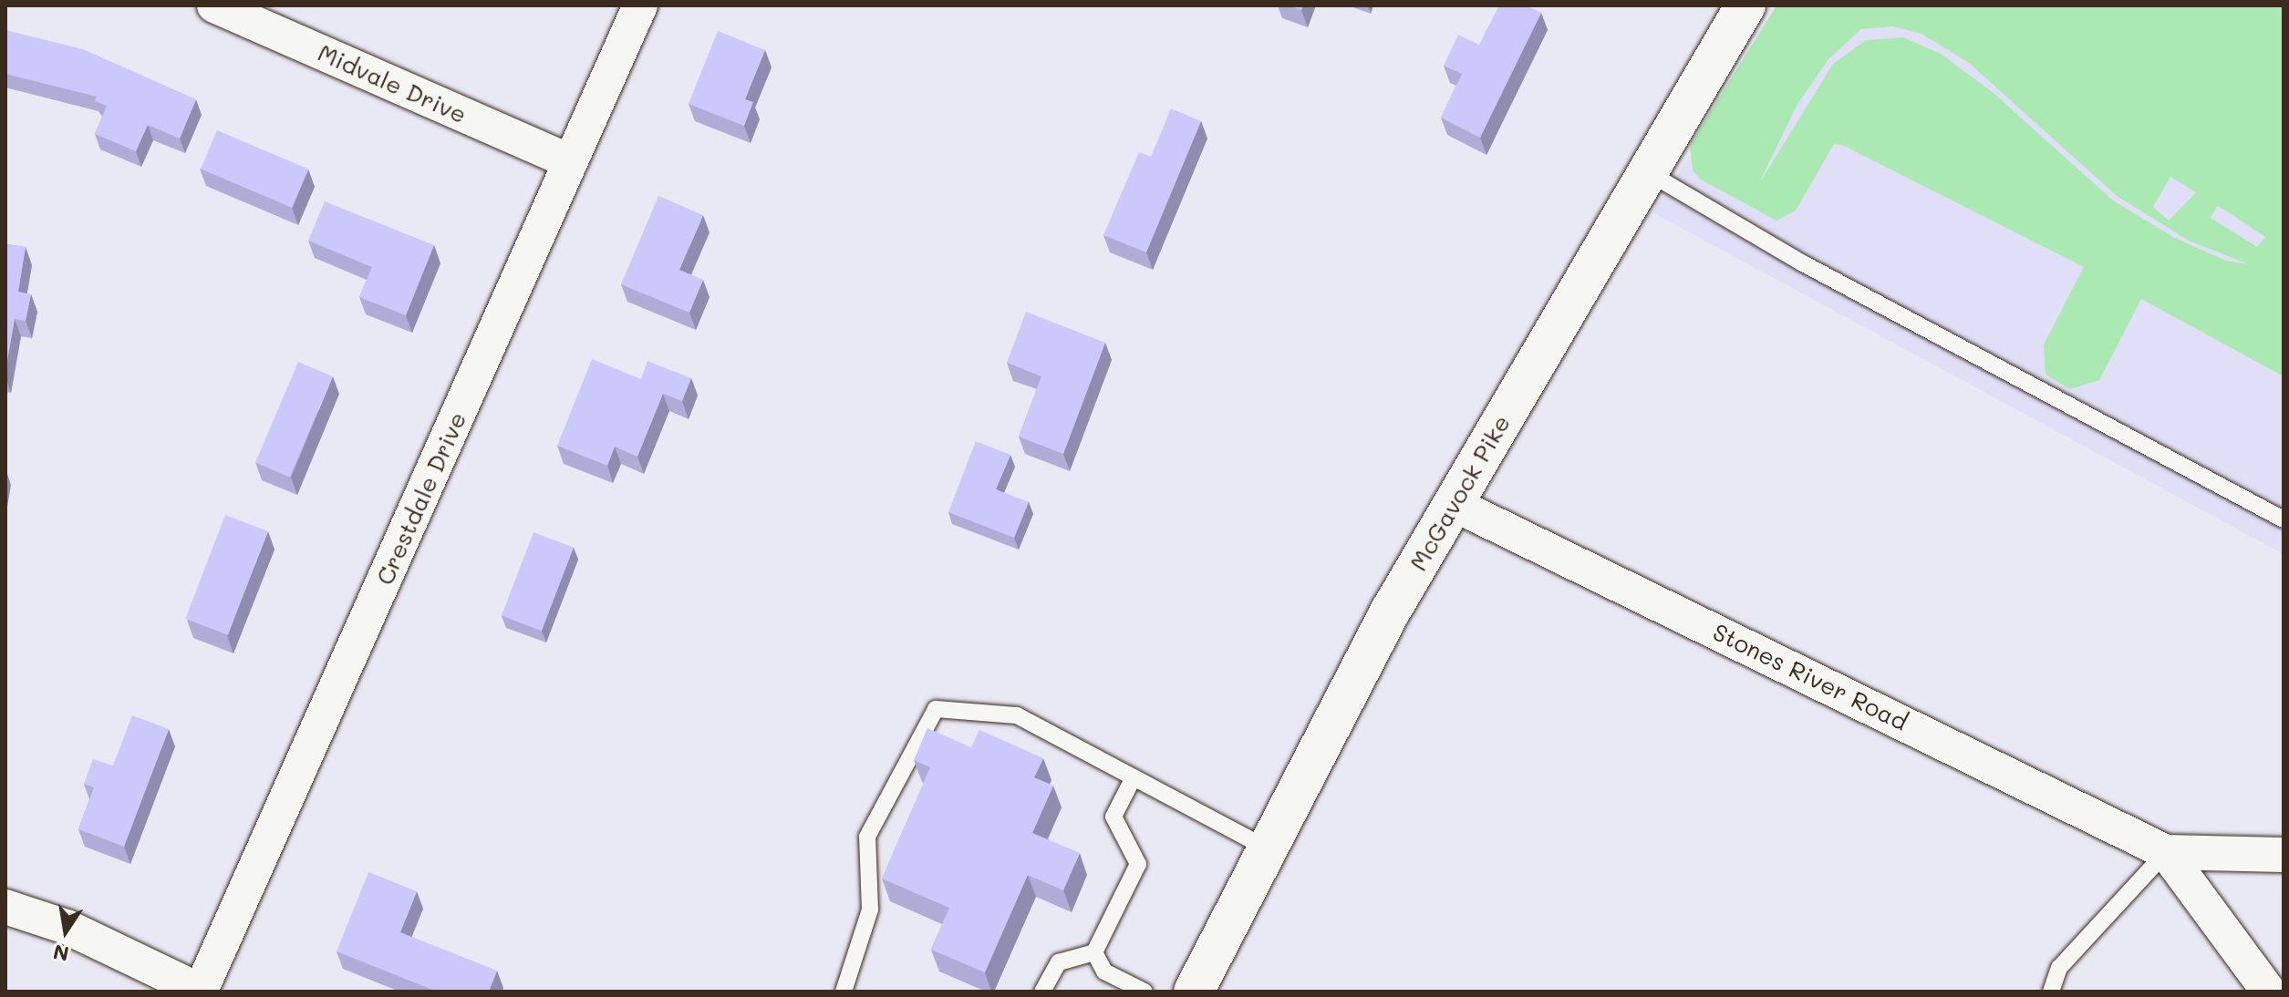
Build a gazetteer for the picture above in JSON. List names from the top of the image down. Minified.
{"streets":{"main road":["McGavock Pike"],"street":["Midvale Drive","Crestdale Drive","Stones River Road"]},"crossings":[["Midvale Drive","Crestdale Drive"],["McGavock Pike","Stones River Road"]],"north":"bottom"}
